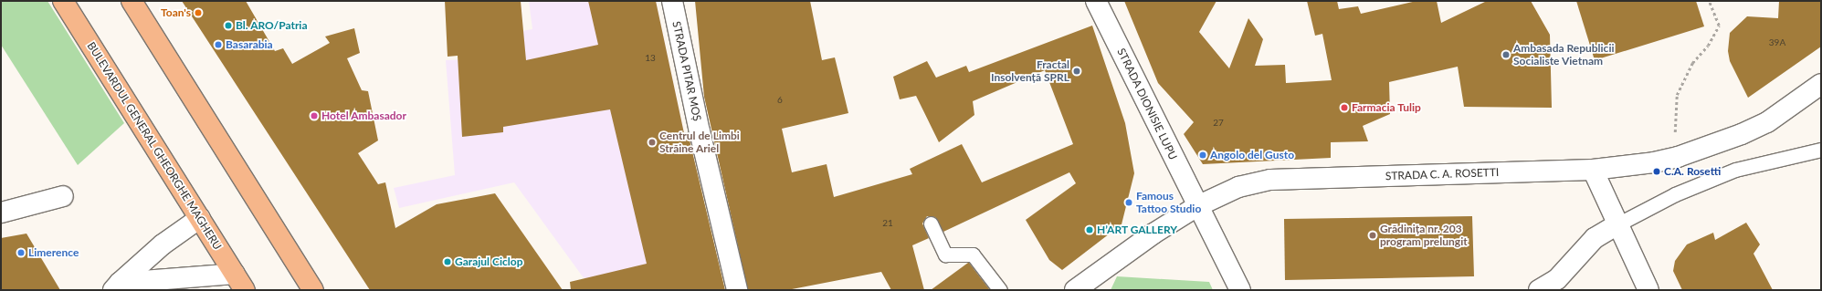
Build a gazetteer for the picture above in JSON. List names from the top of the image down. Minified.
{"streets":{"main road":["BULEVARDUL GENERAL GHEORGHE MAGHERU"],"street":["STRADA PITAR MOȘ","STRADA DIONISIE LUPU","STRADA C. A. ROSETTI"]},"crossings":[["STRADA DIONISIE LUPU","STRADA C. A. ROSETTI"]],"places":["Toan's","Bl. ARO/Patria","Basarabia","Ambasada Republicii Socialiste Vietnam","Fractal Insolvență SPRL","Farmacia Tulip","Hotel Ambasador","Centrul de Limbi Străine Ariel","Angolo del Gusto","C.A. Rosetti","Famous Tattoo Studio","H’ART GALLERY","Grădinița nr. 203 program prelungit","Limerence","Garajul Ciclop"],"house_numbers":["39A","13","6","27","21"]}
